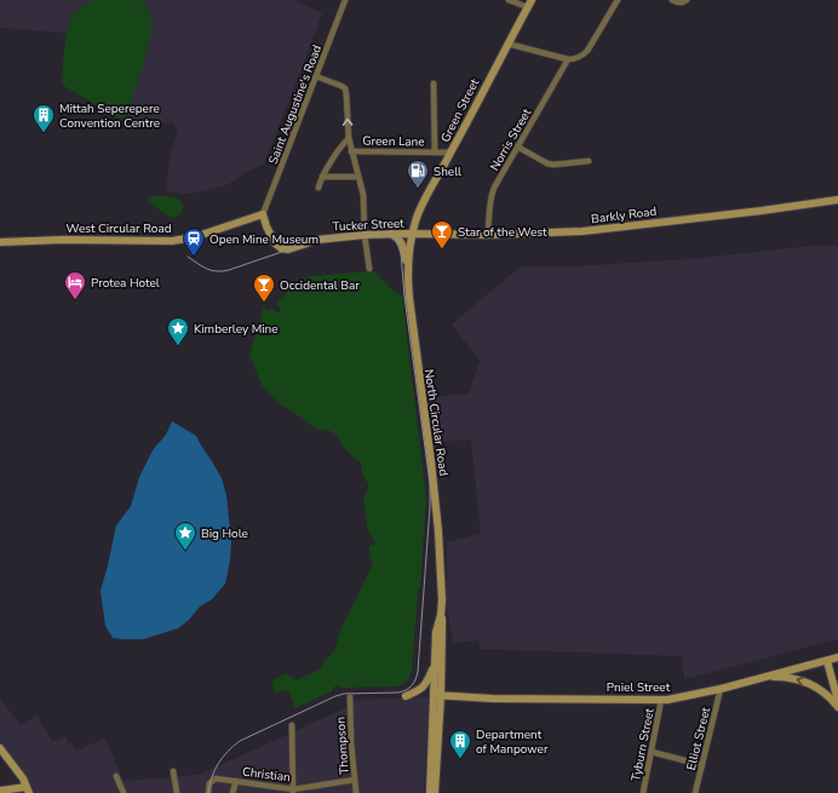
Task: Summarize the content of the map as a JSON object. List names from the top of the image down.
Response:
{
  "streets": {
    "street": [
      "Saint Augustine's Road",
      "Green Street",
      "Norris Street",
      "Green Lane",
      "Barkly Road",
      "Tucker Street",
      "West Circular Road",
      "North Circular Road",
      "Pniel Street",
      "Elliot Street",
      "Tyburn Street",
      "Thompson",
      "Christian"
    ]
  },
  "crossings": [
    ["Saint Augustine's Road", "Tucker Street"],
    ["Saint Augustine's Road", "West Circular Road"],
    ["Green Street", "Green Lane"],
    ["Green Street", "Barkly Road"],
    ["Green Street", "Tucker Street"],
    ["Green Street", "North Circular Road"],
    ["Norris Street", "Barkly Road"],
    ["Barkly Road", "Tucker Street"],
    ["Barkly Road", "North Circular Road"],
    ["Tucker Street", "West Circular Road"],
    ["Tucker Street", "North Circular Road"],
    ["North Circular Road", "Pniel Street"],
    ["Pniel Street", "Elliot Street"],
    ["Pniel Street", "Tyburn Street"],
    ["Thompson", "Christian"]
  ],
  "places": {
    "building": ["Mittah Seperepere Convention Centre", "Department of Manpower"],
    "fuel station": ["Shell"],
    "bar": ["Star of the West", "Occidental Bar"],
    "station": ["Open Mine Museum"],
    "hotel": ["Protea Hotel"],
    "place": ["Kimberley Mine", "Big Hole"]
  }
}
